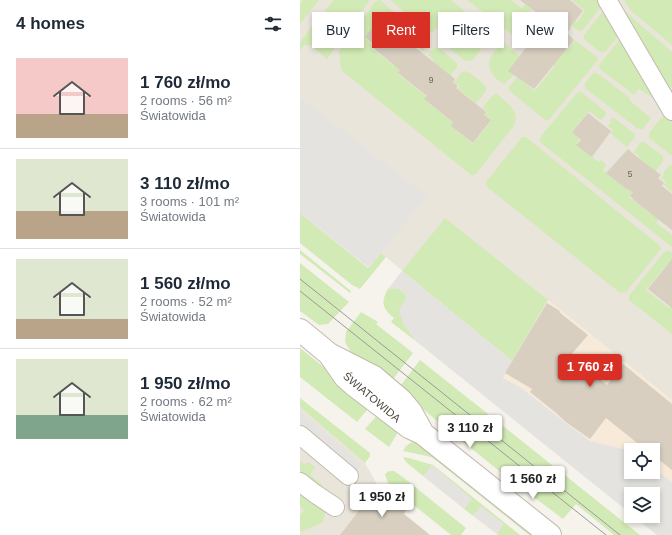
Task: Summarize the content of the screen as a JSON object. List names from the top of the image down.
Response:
{
  "streets": {
    "street": ["ŚWIATOWIDA"]
  },
  "house_numbers": ["9", "5"],
  "page": {
    "heading": "4 homes",
    "chip": [
      "Buy",
      "Rent",
      "Filters",
      "New"
    ],
    "list": [
      {
        "name": "1 760 zł/mo",
        "note": "2 rooms · 56 m² · Światowida"
      },
      {
        "name": "3 110 zł/mo",
        "note": "3 rooms · 101 m² · Światowida"
      },
      {
        "name": "1 560 zł/mo",
        "note": "2 rooms · 52 m² · Światowida"
      },
      {
        "name": "1 950 zł/mo",
        "note": "2 rooms · 62 m² · Światowida"
      }
    ],
    "price": [
      "1 760 zł",
      "3 110 zł",
      "1 560 zł",
      "1 950 zł"
    ]
  }
}
